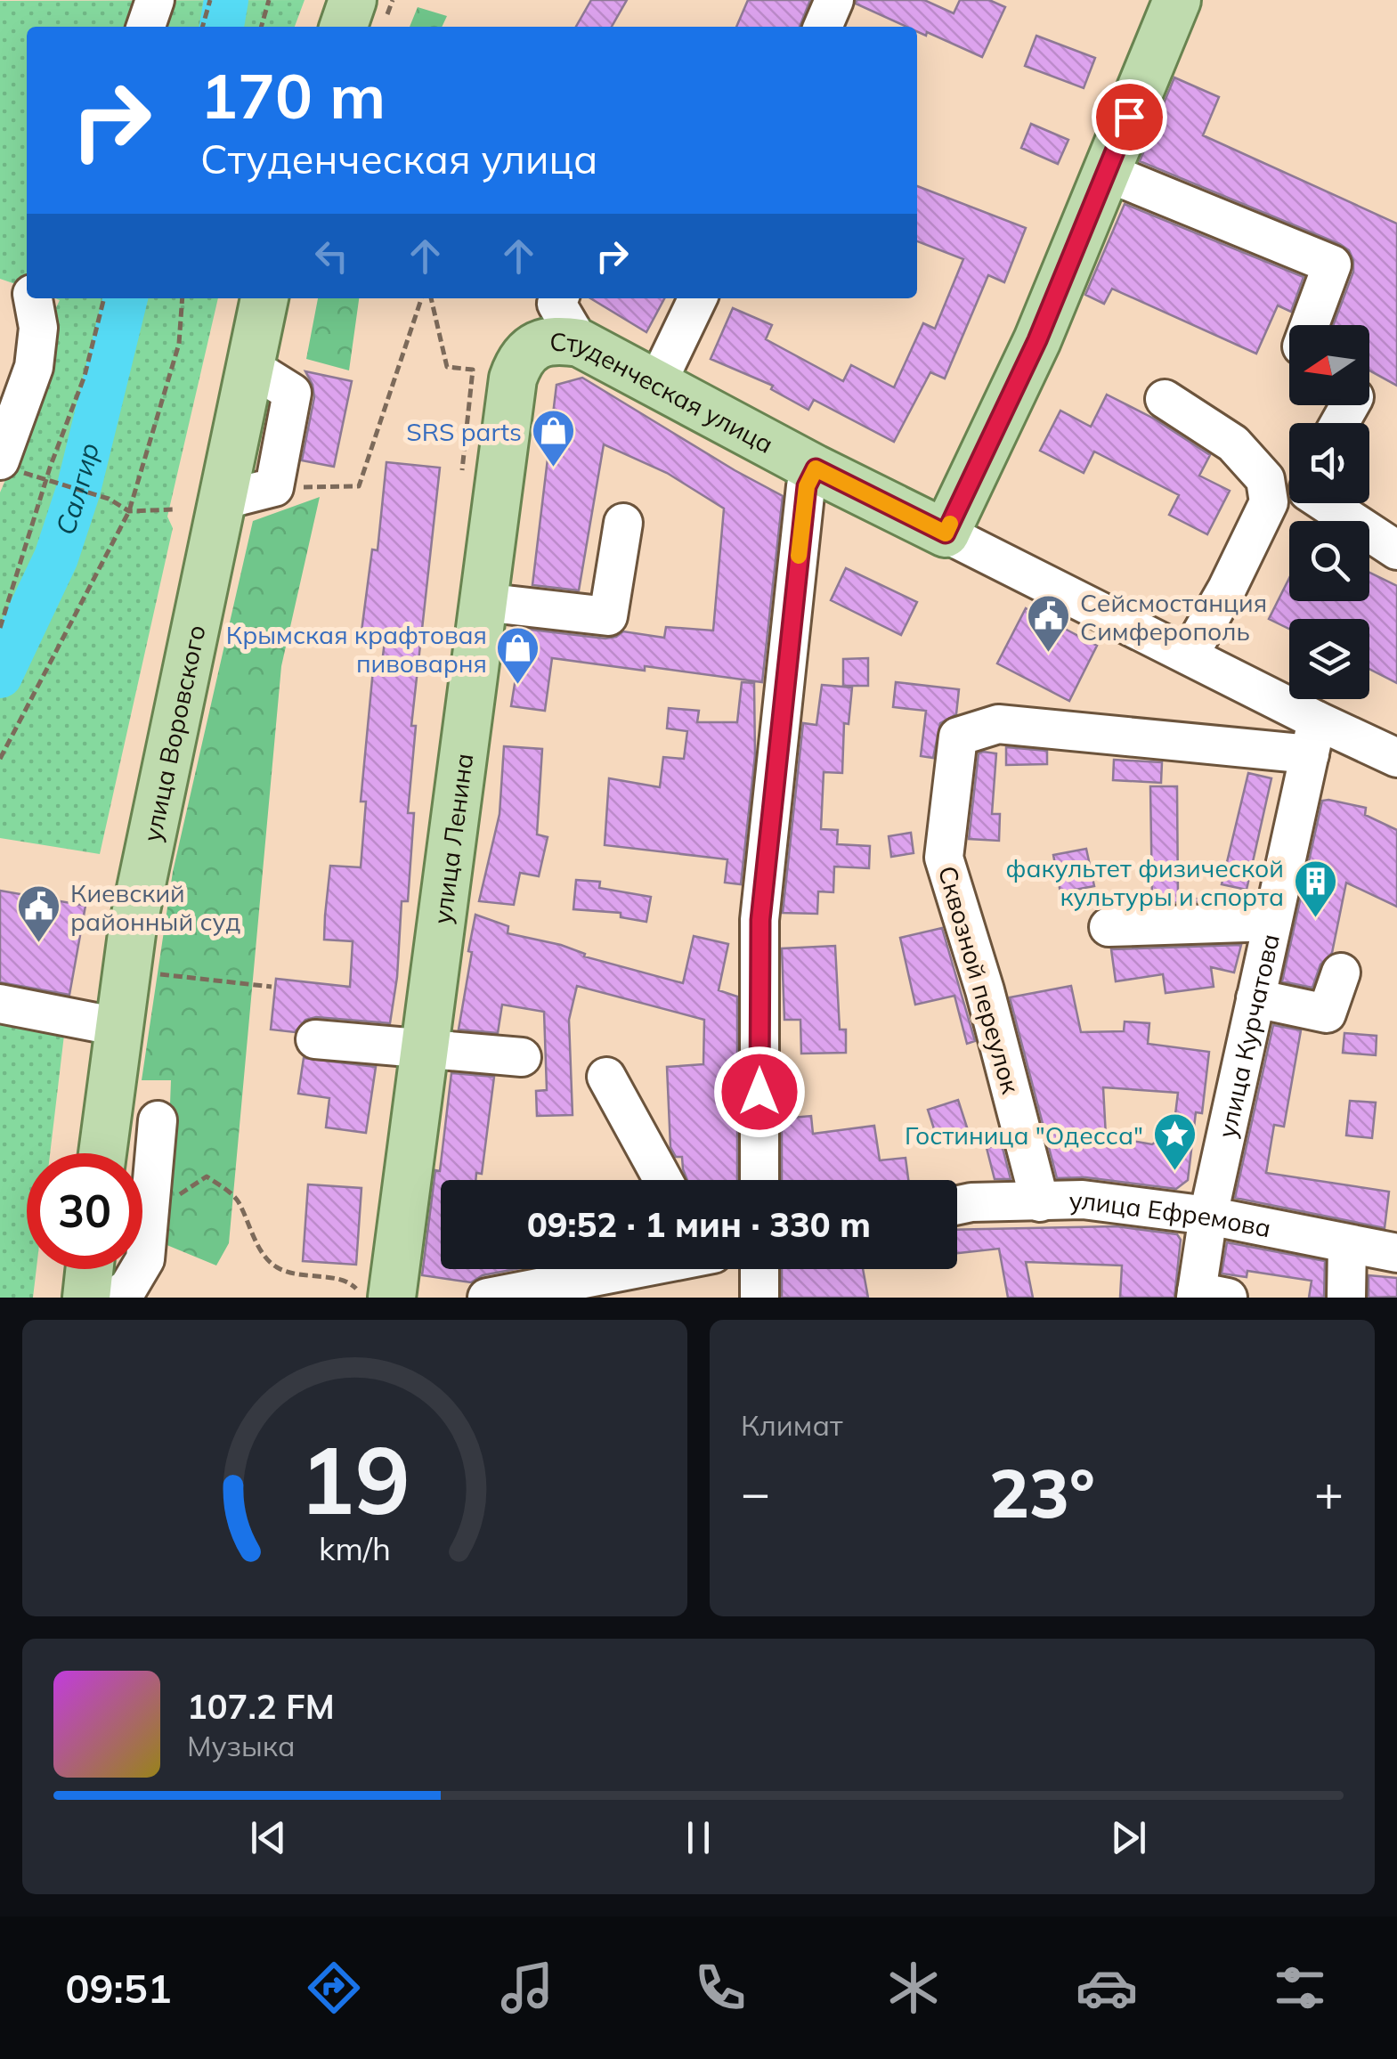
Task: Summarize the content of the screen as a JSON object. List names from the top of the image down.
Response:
{
  "streets": {
    "main road": ["Студенческая улица", "улица Воровского", "улица Ленина"],
    "street": ["Сквозной переулок", "улица Курчатова", "улица Ефремова"]
  },
  "crossings": [
    ["Студенческая улица", "улица Ленина"],
    ["Студенческая улица", "Сквозной переулок"],
    ["Студенческая улица", "улица Курчатова"],
    ["Сквозной переулок", "улица Курчатова"],
    ["Сквозной переулок", "улица Ефремова"],
    ["улица Курчатова", "улица Ефремова"]
  ],
  "water": ["Салгир"],
  "places": {
    "shop": ["SRS parts", "Крымская крафтовая пивоварня"],
    "public building": ["Сейсмостанция Симферополь", "Киевский районный суд"],
    "building": ["факультет физической культуры и спорта"],
    "place": ["Гостиница \"Одесса\""]
  },
  "north": "left",
  "page": {
    "turn": ["170 m", "Студенческая улица"],
    "limit": "30",
    "trip": "09:52 · 1 мин · 330 m",
    "tile": "Климат",
    "heat": ["−", "23°", "+"],
    "song": ["107.2 FM", "Музыка"],
    "tabs": "09:51",
    "gauge": ["19", "km/h"]
  }
}
